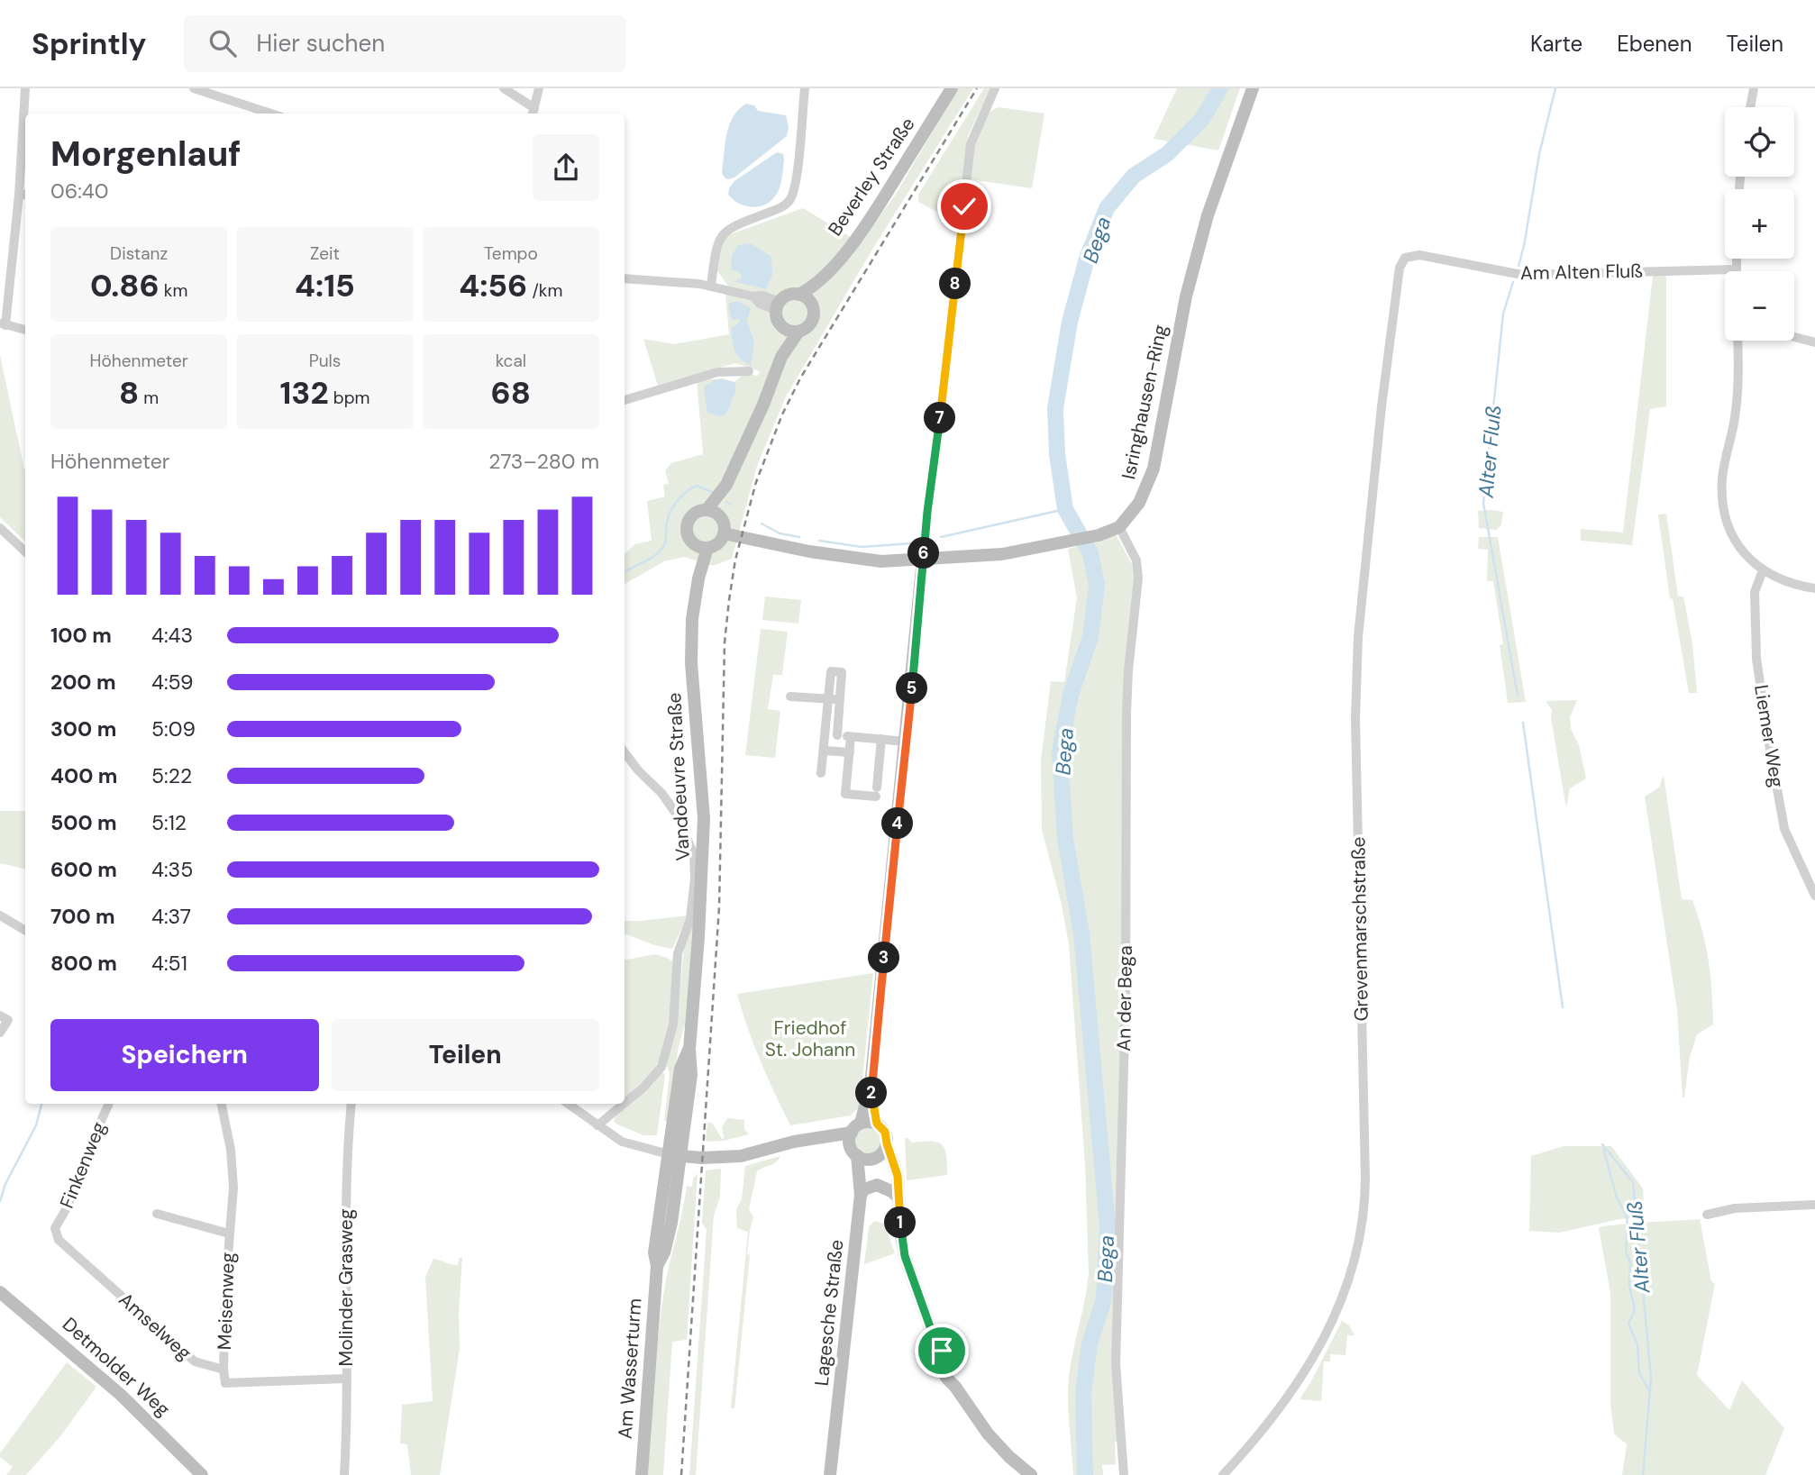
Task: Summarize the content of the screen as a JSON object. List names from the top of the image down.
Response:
{
  "streets": {
    "street": [
      "Beverley Straße",
      "Am Alten Fluß",
      "Isringhausen-Ring",
      "Liemer Weg",
      "Vandoeuvre Straße",
      "Grevenmarschstraße",
      "An der Bega",
      "Finkenweg",
      "Molinder Grasweg",
      "Meisenweg",
      "Lagesche Straße",
      "Amselweg",
      "Detmolder Weg",
      "Am Wasserturm"
    ]
  },
  "crossings": [
    ["Am Alten Fluß", "Grevenmarschstraße"],
    ["Isringhausen-Ring", "An der Bega"],
    ["Vandoeuvre Straße", "Am Wasserturm"],
    ["Finkenweg", "Amselweg"],
    ["Molinder Grasweg", "Amselweg"],
    ["Meisenweg", "Amselweg"]
  ],
  "water": ["Bega", "Alter Fluß"],
  "parks": ["Friedhof St. Johann"],
  "page": {
    "header": "Sprintly",
    "search": "Hier suchen",
    "nav": ["Karte", "Ebenen", "Teilen"],
    "map_buttons": ["+", "−"],
    "heading": ["Morgenlauf", "06:40"],
    "stats": [
      ["Distanz", "0.86 km"],
      ["Zeit", "4:15"],
      ["Tempo", "4:56 /km"],
      ["Höhenmeter", "8 m"],
      ["Puls", "132 bpm"],
      ["kcal", "68"]
    ],
    "pins": [
      "8",
      "7",
      "6",
      "5",
      "4",
      "3",
      "2",
      "1"
    ],
    "chart": ["Höhenmeter", "273–280 m"],
    "list": [
      {
        "name": "100 m",
        "note": "4:43"
      },
      {
        "name": "200 m",
        "note": "4:59"
      },
      {
        "name": "300 m",
        "note": "5:09"
      },
      {
        "name": "400 m",
        "note": "5:22"
      },
      {
        "name": "500 m",
        "note": "5:12"
      },
      {
        "name": "600 m",
        "note": "4:35"
      },
      {
        "name": "700 m",
        "note": "4:37"
      },
      {
        "name": "800 m",
        "note": "4:51"
      }
    ],
    "buttons": ["Speichern", "Teilen"]
  }
}
